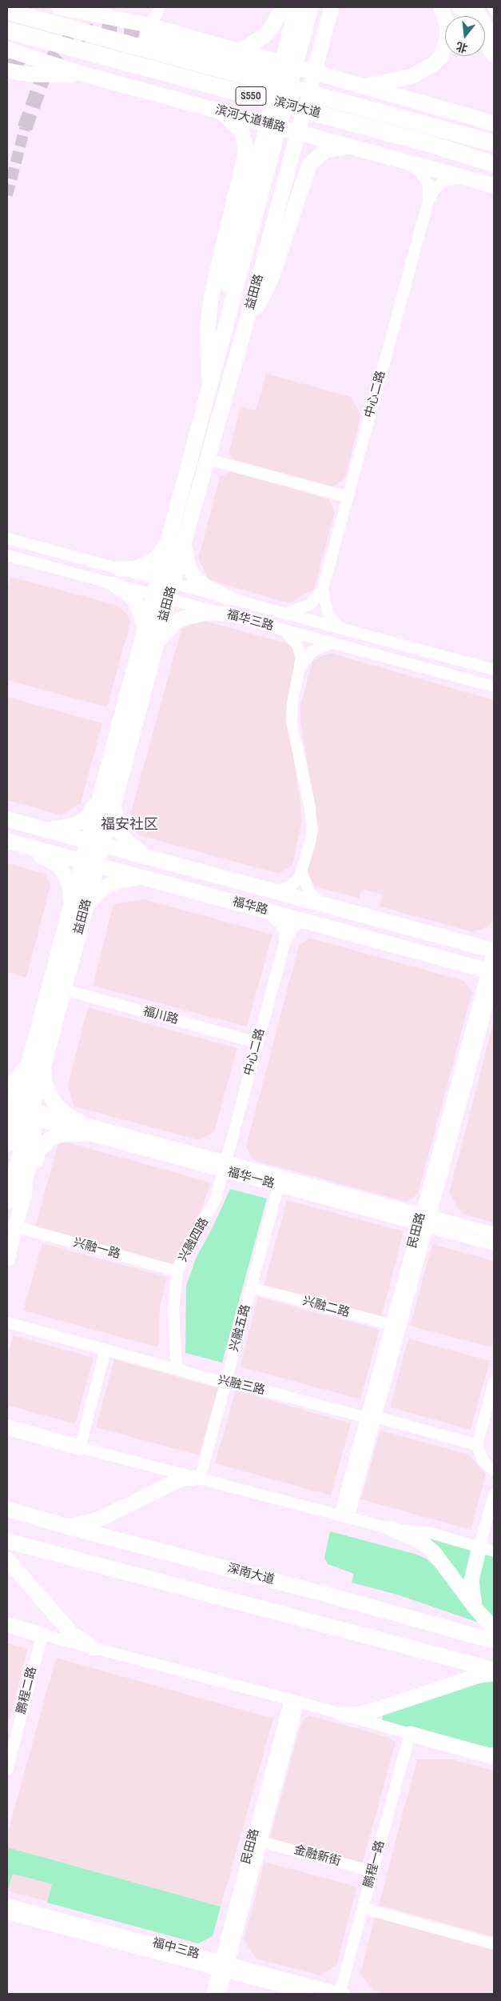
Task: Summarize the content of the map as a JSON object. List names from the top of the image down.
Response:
{
  "streets": {
    "highway": ["S550", "滨河大道"],
    "main road": [
      "滨河大道辅路",
      "益田路",
      "福华路",
      "深南大道"
    ],
    "street": [
      "中心二路",
      "福华三路",
      "福川路",
      "福华一路",
      "民田路",
      "兴融四路",
      "兴融一路",
      "兴融二路",
      "兴融五路",
      "兴融三路",
      "鹏程二路",
      "金融新街",
      "鹏程一路",
      "福中三路"
    ]
  },
  "crossings": [
    ["滨河大道辅路", "中心二路"],
    ["益田路", "福华三路"],
    ["益田路", "福华路"],
    ["益田路", "福川路"],
    ["益田路", "福华一路"],
    ["中心二路", "福华三路"],
    ["中心二路", "福华路"],
    ["中心二路", "福川路"],
    ["中心二路", "福华一路"],
    ["中心二路", "兴融四路"],
    ["福华路", "民田路"],
    ["福华一路", "民田路"],
    ["福华一路", "兴融四路"],
    ["福华一路", "兴融五路"],
    ["民田路", "兴融二路"],
    ["民田路", "兴融三路"],
    ["民田路", "金融新街"],
    ["民田路", "福中三路"],
    ["兴融四路", "兴融一路"],
    ["兴融四路", "兴融三路"],
    ["兴融二路", "兴融五路"],
    ["兴融五路", "兴融三路"],
    ["金融新街", "鹏程一路"],
    ["鹏程一路", "福中三路"]
  ],
  "districts": ["福安社区"],
  "north": "bottom"
}
